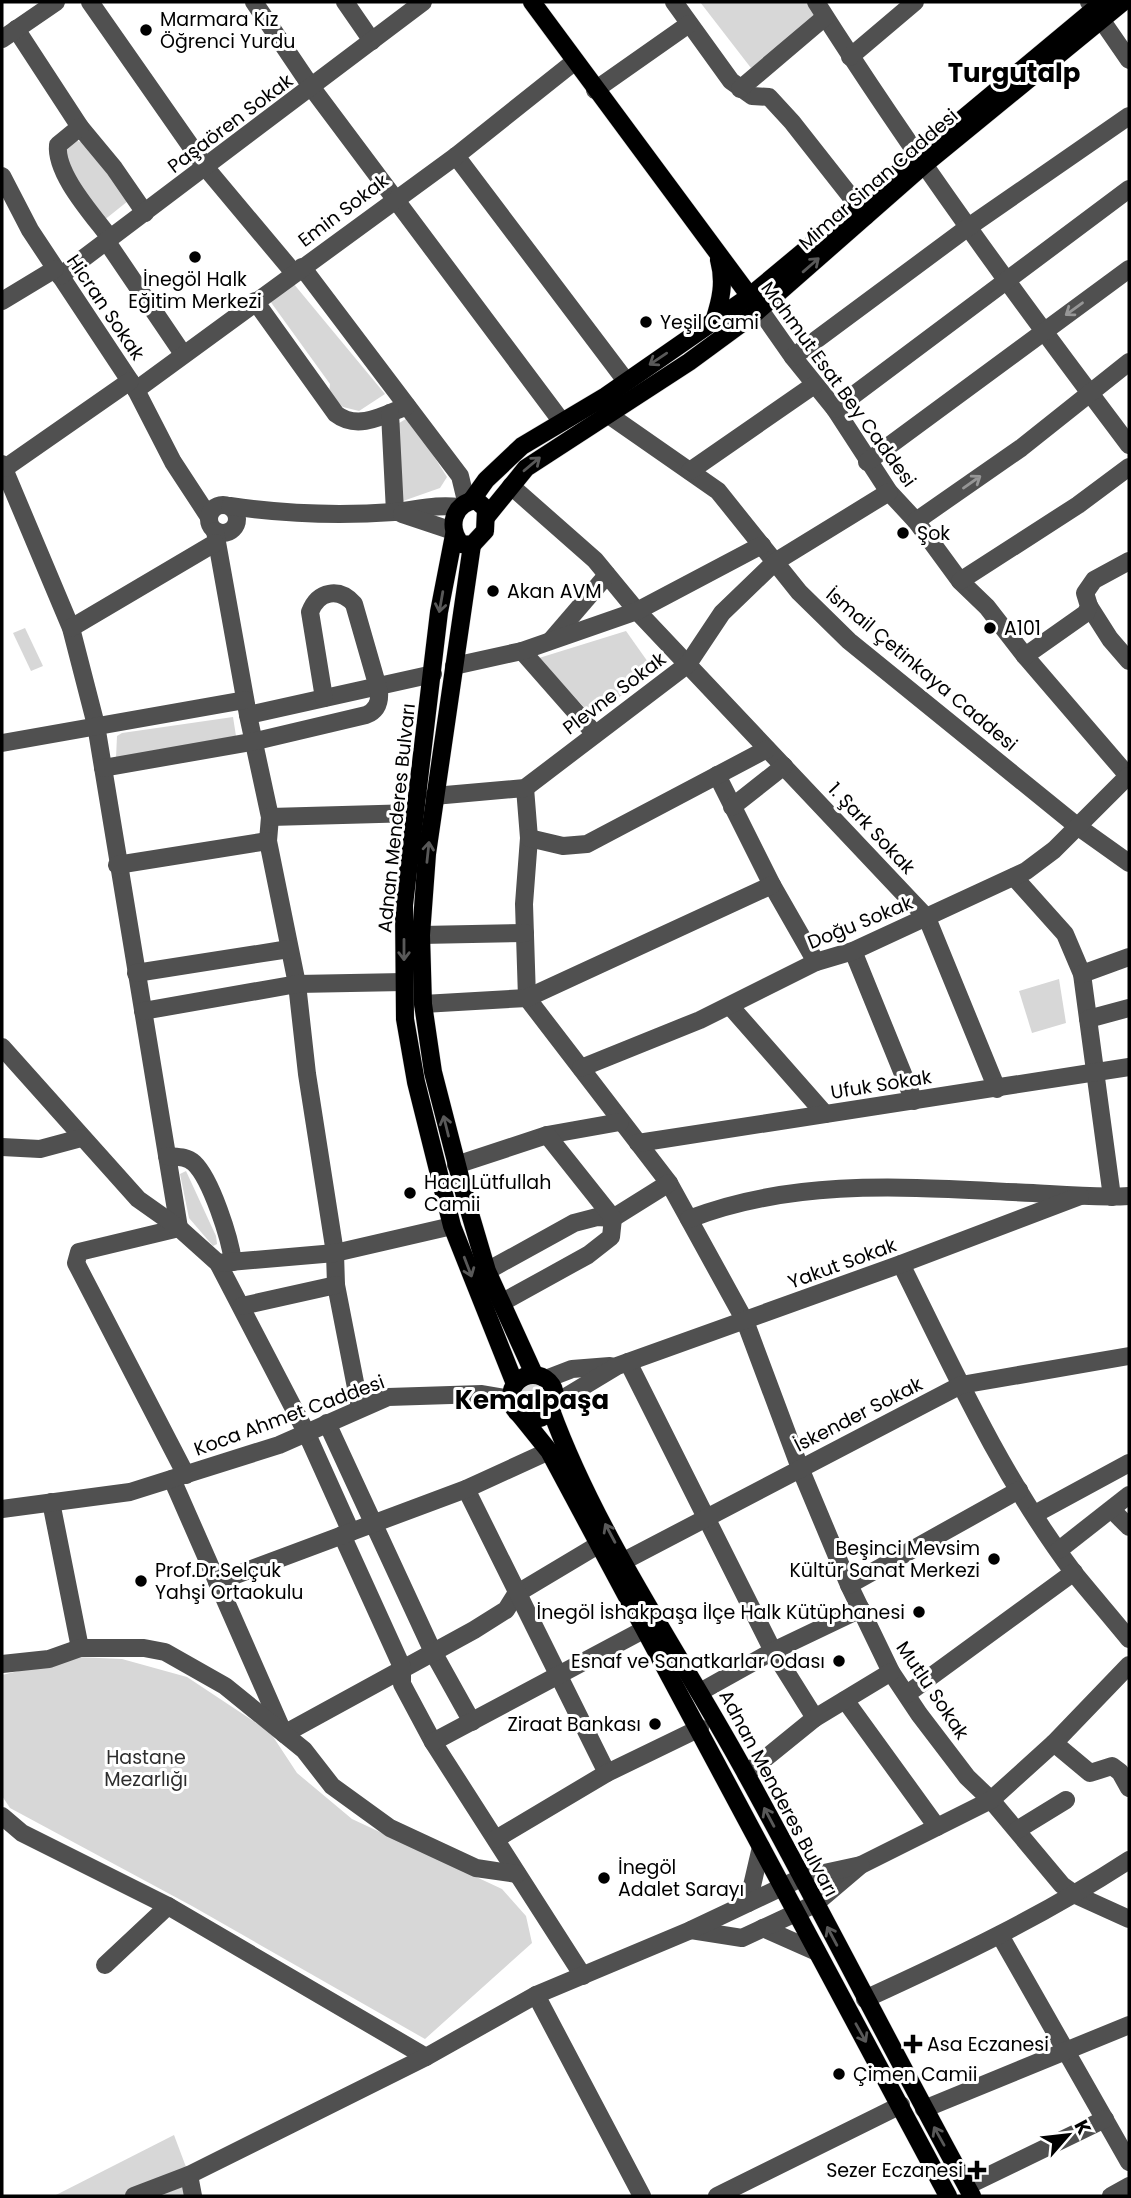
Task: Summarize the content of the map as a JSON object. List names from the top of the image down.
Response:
{
  "streets": {
    "main road": ["Mimar Sinan Caddesi", "Mahmut Esat Bey Caddesi", "Adnan Menderes Bulvarı"],
    "street": [
      "Paşaören Sokak",
      "Emin Sokak",
      "Hicran Sokak",
      "İsmail Çetinkaya Caddesi",
      "Plevne Sokak",
      "1. Şark Sokak",
      "Doğu Sokak",
      "Ufuk Sokak",
      "Yakut Sokak",
      "İskender Sokak",
      "Koca Ahmet Caddesi",
      "Mutlu Sokak"
    ]
  },
  "crossings": [
    ["Paşaören Sokak", "Hicran Sokak"],
    ["Mimar Sinan Caddesi", "Mahmut Esat Bey Caddesi"],
    ["Emin Sokak", "Hicran Sokak"],
    ["Emin Sokak", "Mahmut Esat Bey Caddesi"],
    ["Mahmut Esat Bey Caddesi", "Plevne Sokak"],
    ["Mahmut Esat Bey Caddesi", "Doğu Sokak"],
    ["İsmail Çetinkaya Caddesi", "Plevne Sokak"],
    ["İsmail Çetinkaya Caddesi", "Doğu Sokak"],
    ["Plevne Sokak", "1. Şark Sokak"],
    ["Adnan Menderes Bulvarı", "İskender Sokak"],
    ["Adnan Menderes Bulvarı", "Koca Ahmet Caddesi"],
    ["1. Şark Sokak", "Doğu Sokak"],
    ["1. Şark Sokak", "Ufuk Sokak"],
    ["Doğu Sokak", "Mutlu Sokak"],
    ["Ufuk Sokak", "Mutlu Sokak"],
    ["Yakut Sokak", "Mutlu Sokak"],
    ["İskender Sokak", "Mutlu Sokak"]
  ],
  "districts": ["Turgutalp", "Kemalpaşa"],
  "parks": ["Hastane Mezarlığı"],
  "places": {
    "other": [
      "Marmara Kız Öğrenci Yurdu",
      "İnegöl Halk Eğitim Merkezi",
      "Yeşil Cami",
      "Şok",
      "Akan AVM",
      "A101",
      "Hacı Lütfullah Camii",
      "Beşinci Mevsim Kültür Sanat Merkezi",
      "Prof.Dr.Selçuk Yahşi Ortaokulu",
      "İnegöl İshakpaşa İlçe Halk Kütüphanesi",
      "Esnaf ve Sanatkarlar Odası",
      "Ziraat Bankası",
      "İnegöl Adalet Sarayı",
      "Çimen Camii"
    ],
    "health": ["Asa Eczanesi", "Sezer Eczanesi"]
  },
  "north": "top right"
}
